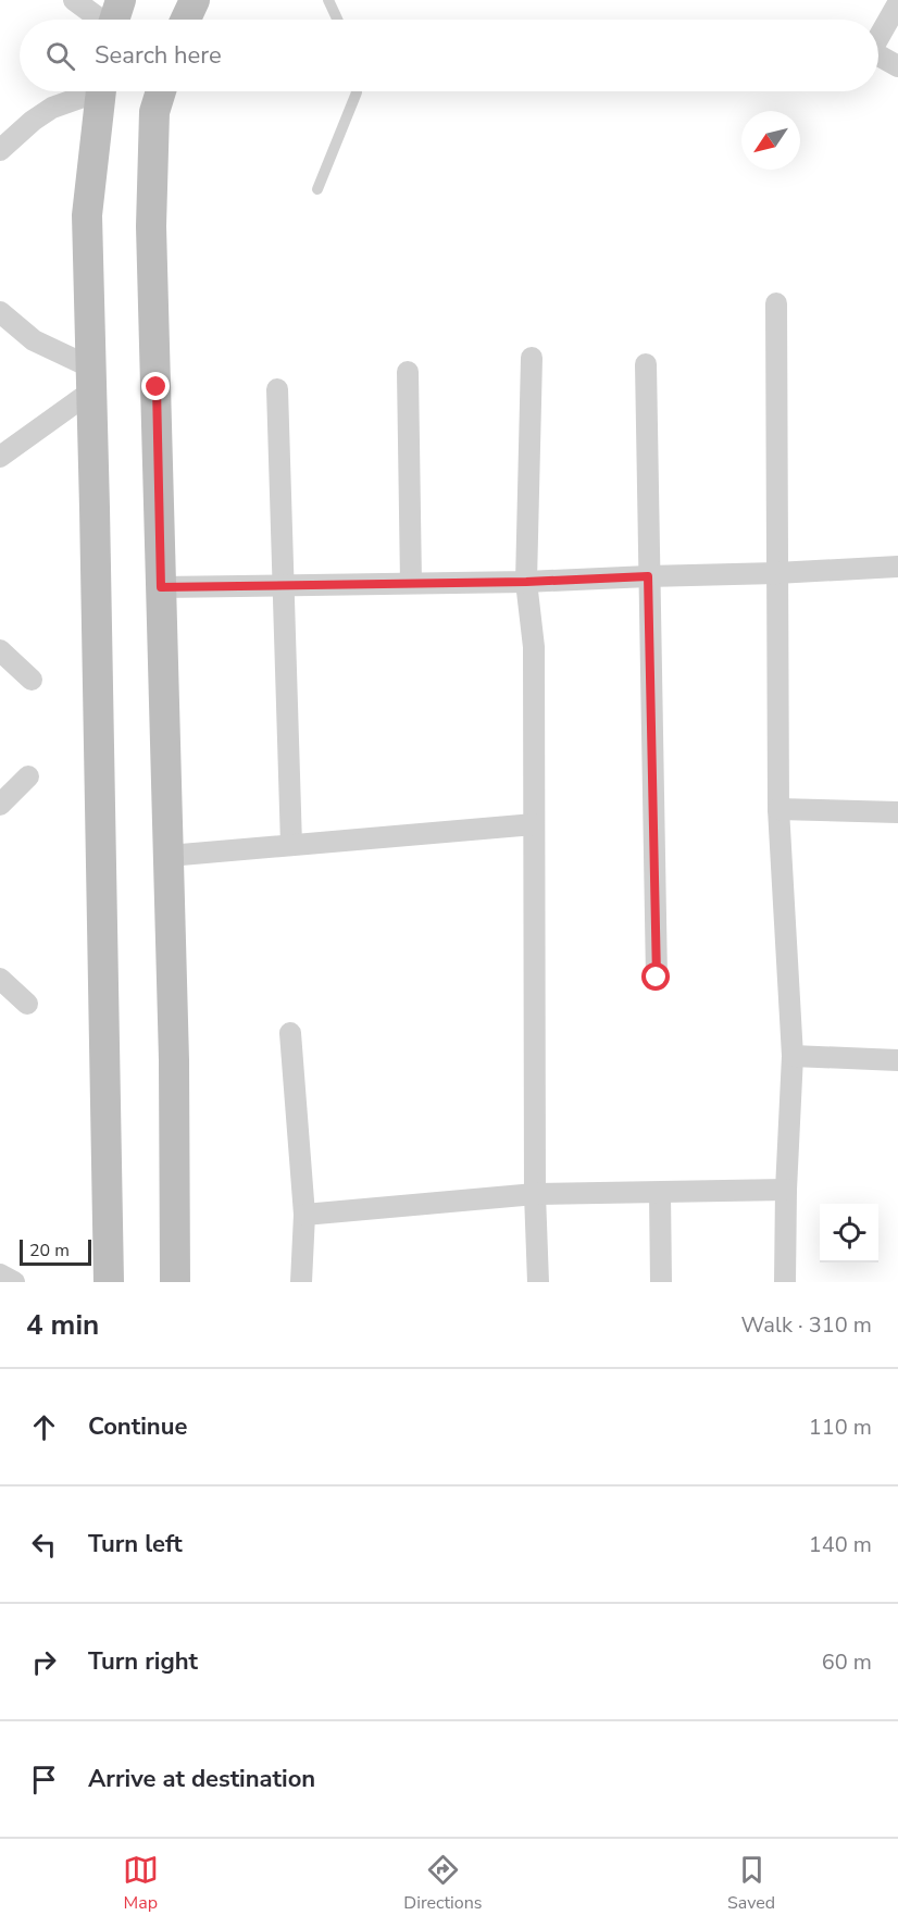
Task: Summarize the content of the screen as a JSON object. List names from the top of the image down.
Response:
{
  "scale_bar": "20 m",
  "north": "bottom left",
  "page": {
    "search": "Search here",
    "scale": "20 m",
    "heading": ["4 min", "Walk · 310 m"],
    "list": [
      ["Continue", "110 m"],
      ["Turn left", "140 m"],
      ["Turn right", "60 m"],
      "Arrive at destination"
    ],
    "nav": ["Map", "Directions", "Saved"]
  }
}
